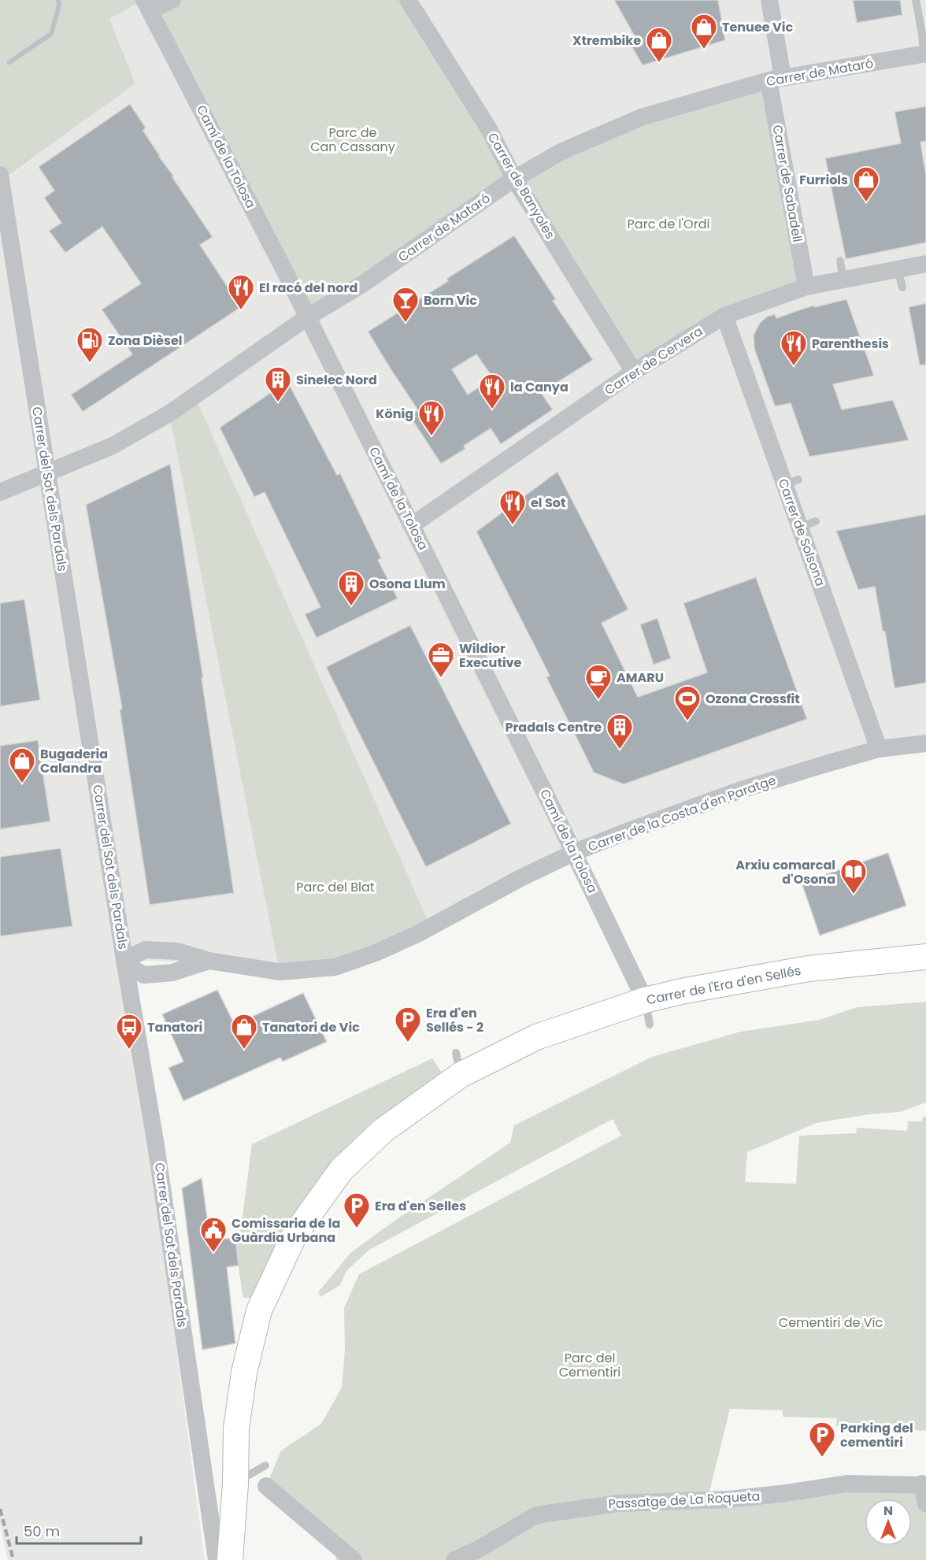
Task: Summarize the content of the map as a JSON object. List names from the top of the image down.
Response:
{
  "streets": {
    "street": [
      "Carrer de Mataró",
      "Camí de la Tolosa",
      "Carrer de Sabadell",
      "Carrer de Banyoles",
      "Carrer de Cervera",
      "Carrer del Sot dels Pardals",
      "Carrer de Solsona",
      "Carrer de la Costa d'en Paratge",
      "Carrer de l'Era d'en Sellés",
      "Passatge de La Roqueta"
    ]
  },
  "crossings": [
    ["Carrer de Mataró", "Camí de la Tolosa"],
    ["Carrer de Mataró", "Carrer de Sabadell"],
    ["Carrer de Mataró", "Carrer de Banyoles"],
    ["Carrer de Mataró", "Carrer del Sot dels Pardals"],
    ["Camí de la Tolosa", "Carrer de Cervera"],
    ["Camí de la Tolosa", "Carrer de la Costa d'en Paratge"],
    ["Camí de la Tolosa", "Carrer de l'Era d'en Sellés"],
    ["Carrer de Sabadell", "Carrer de Cervera"],
    ["Carrer de Banyoles", "Carrer de Cervera"],
    ["Carrer de Cervera", "Carrer de Solsona"],
    ["Carrer del Sot dels Pardals", "Carrer de la Costa d'en Paratge"],
    ["Carrer de Solsona", "Carrer de la Costa d'en Paratge"]
  ],
  "parks": [
    "Parc de Can Cassany",
    "Parc de l'Ordi",
    "Parc del Blat",
    "Cementiri de Vic",
    "Parc del Cementiri"
  ],
  "places": {
    "shop": [
      "Tenuee Vic",
      "Xtrembike",
      "Furriols",
      "Bugaderia Calandra",
      "Tanatori de Vic"
    ],
    "restaurant": [
      "El racó del nord",
      "Parenthesis",
      "la Canya",
      "König",
      "el Sot"
    ],
    "bar": ["Born Vic"],
    "fuel station": ["Zona Dièsel"],
    "building": ["Sinelec Nord", "Osona Llum", "Pradals Centre"],
    "office": ["Wildior Executive"],
    "cafe": ["AMARU"],
    "sports": ["Ozona Crossfit"],
    "library": ["Arxiu comarcal d'Osona"],
    "parking": ["Era d'en Sellés - 2", "Era d'en Selles", "Parking del cementiri"],
    "bus stop": ["Tanatori"],
    "public building": ["Comissaria de la Guàrdia Urbana"]
  },
  "scale_bar": "50 m",
  "north": "top"
}
